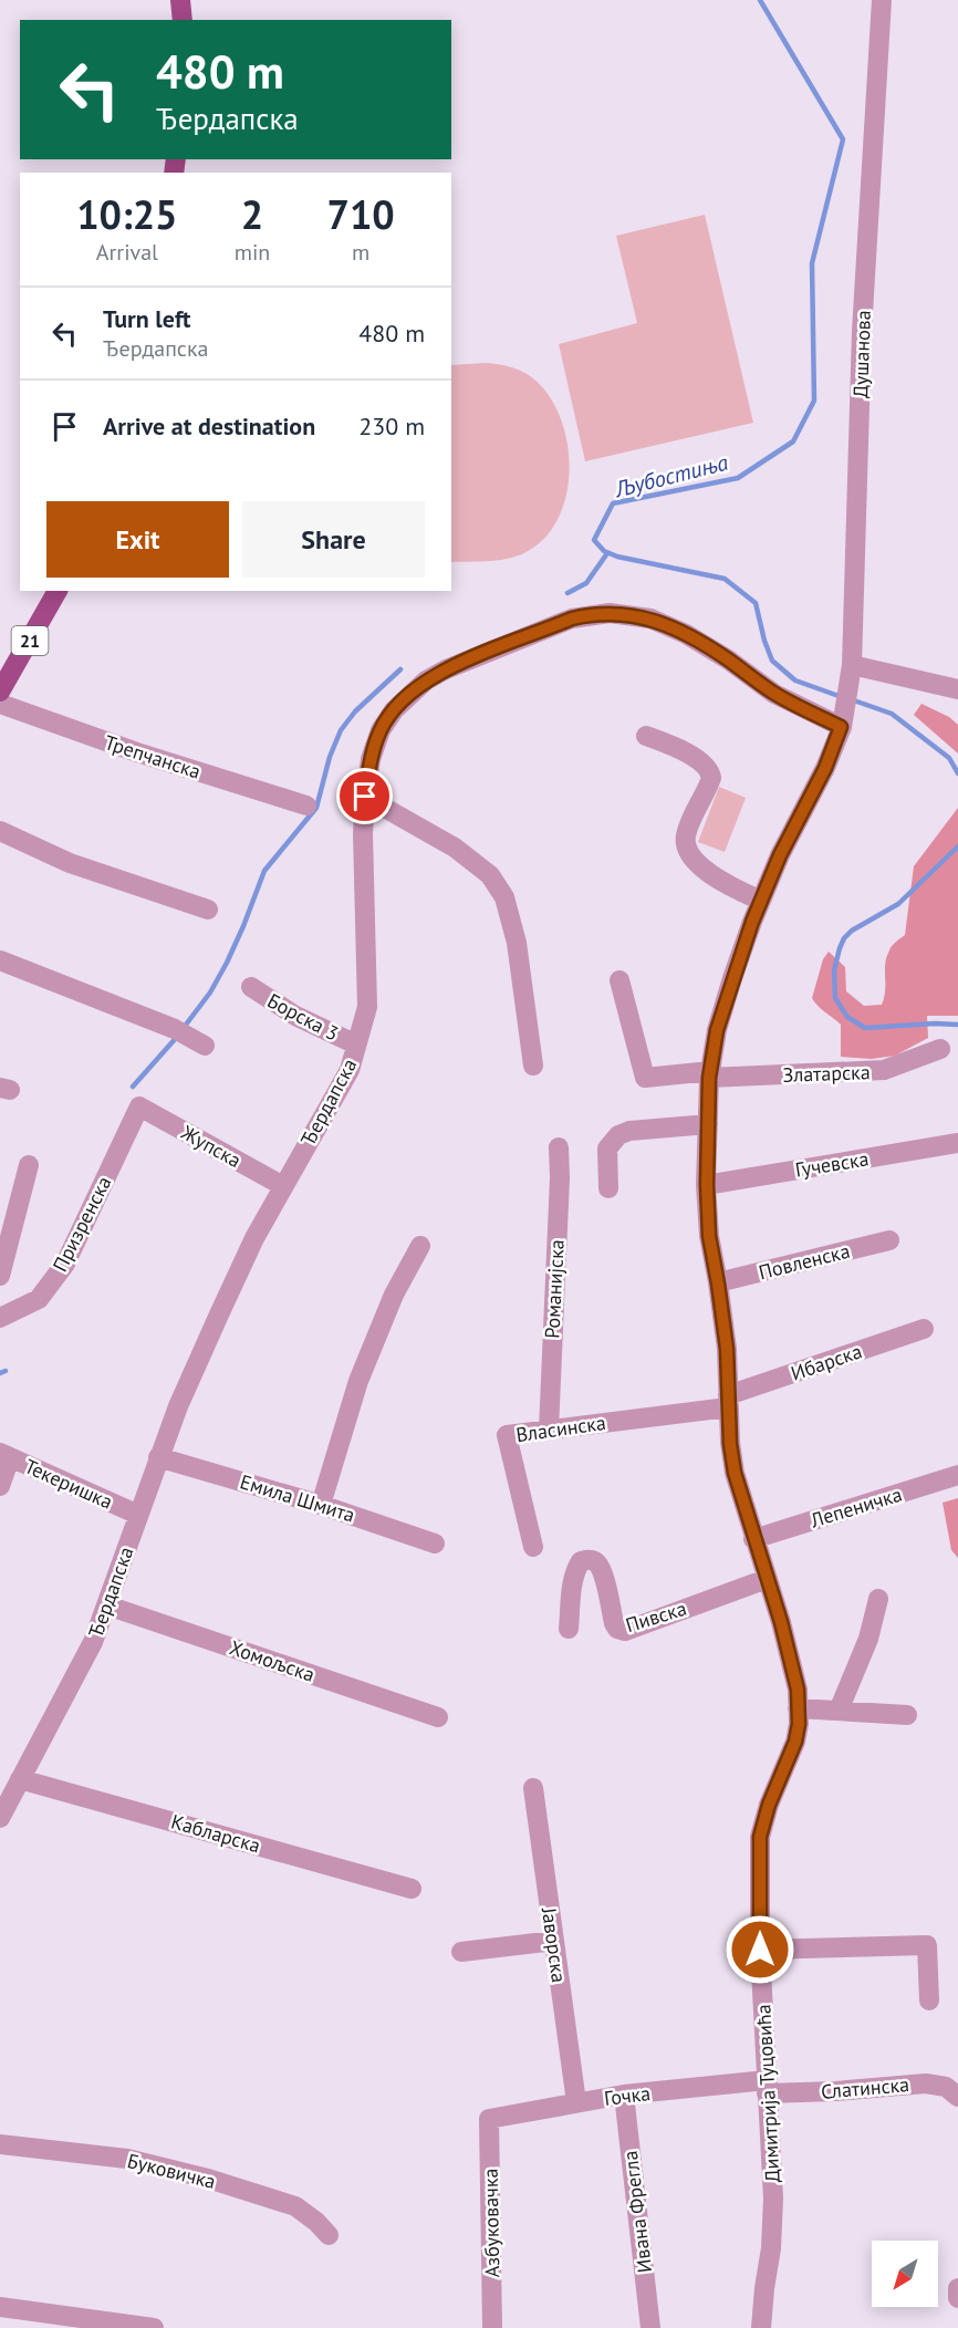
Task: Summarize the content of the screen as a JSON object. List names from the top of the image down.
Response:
{
  "streets": {
    "main road": ["21"],
    "street": [
      "Душанова",
      "Трепчанска",
      "Борска 3",
      "Златарска",
      "Ђердапска",
      "Жупска",
      "Гучевска",
      "Призренска",
      "Повленска",
      "Романијска",
      "Ибарска",
      "Власинска",
      "Текеришка",
      "Емила Шмита",
      "Лепеничка",
      "Пивска",
      "Хомољска",
      "Кабларска",
      "Јаворска",
      "Слатинска",
      "Димитрија Туцовића",
      "Гочка",
      "Буковичка",
      "Ивана Фрегла",
      "Азбуковачка"
    ]
  },
  "crossings": [
    ["Душанова", "Ђердапска"],
    ["Душанова", "Димитрија Туцовића"],
    ["Борска 3", "Ђердапска"],
    ["Златарска", "Димитрија Туцовића"],
    ["Ђердапска", "Жупска"],
    ["Ђердапска", "Текеришка"],
    ["Ђердапска", "Емила Шмита"],
    ["Ђердапска", "Хомољска"],
    ["Ђердапска", "Кабларска"],
    ["Ђердапска", "Димитрија Туцовића"],
    ["Жупска", "Призренска"],
    ["Гучевска", "Димитрија Туцовића"],
    ["Повленска", "Димитрија Туцовића"],
    ["Романијска", "Власинска"],
    ["Ибарска", "Власинска"],
    ["Ибарска", "Димитрија Туцовића"],
    ["Власинска", "Димитрија Туцовића"],
    ["Лепеничка", "Димитрија Туцовића"],
    ["Пивска", "Димитрија Туцовића"],
    ["Јаворска", "Гочка"],
    ["Слатинска", "Димитрија Туцовића"],
    ["Слатинска", "Гочка"],
    ["Димитрија Туцовића", "Гочка"],
    ["Гочка", "Ивана Фрегла"],
    ["Гочка", "Азбуковачка"]
  ],
  "water": ["Љубостиња"],
  "north": "bottom left",
  "page": {
    "turn": ["480 m", "Ђердапска"],
    "eta": [
      "10:25",
      "Arrival",
      "2",
      "min",
      "710",
      "m"
    ],
    "list": [
      {
        "name": "Turn left",
        "note": "Ђердапска",
        "value": "480 m"
      },
      {
        "name": "Arrive at destination",
        "value": "230 m"
      }
    ],
    "buttons": ["Exit", "Share"]
  }
}
